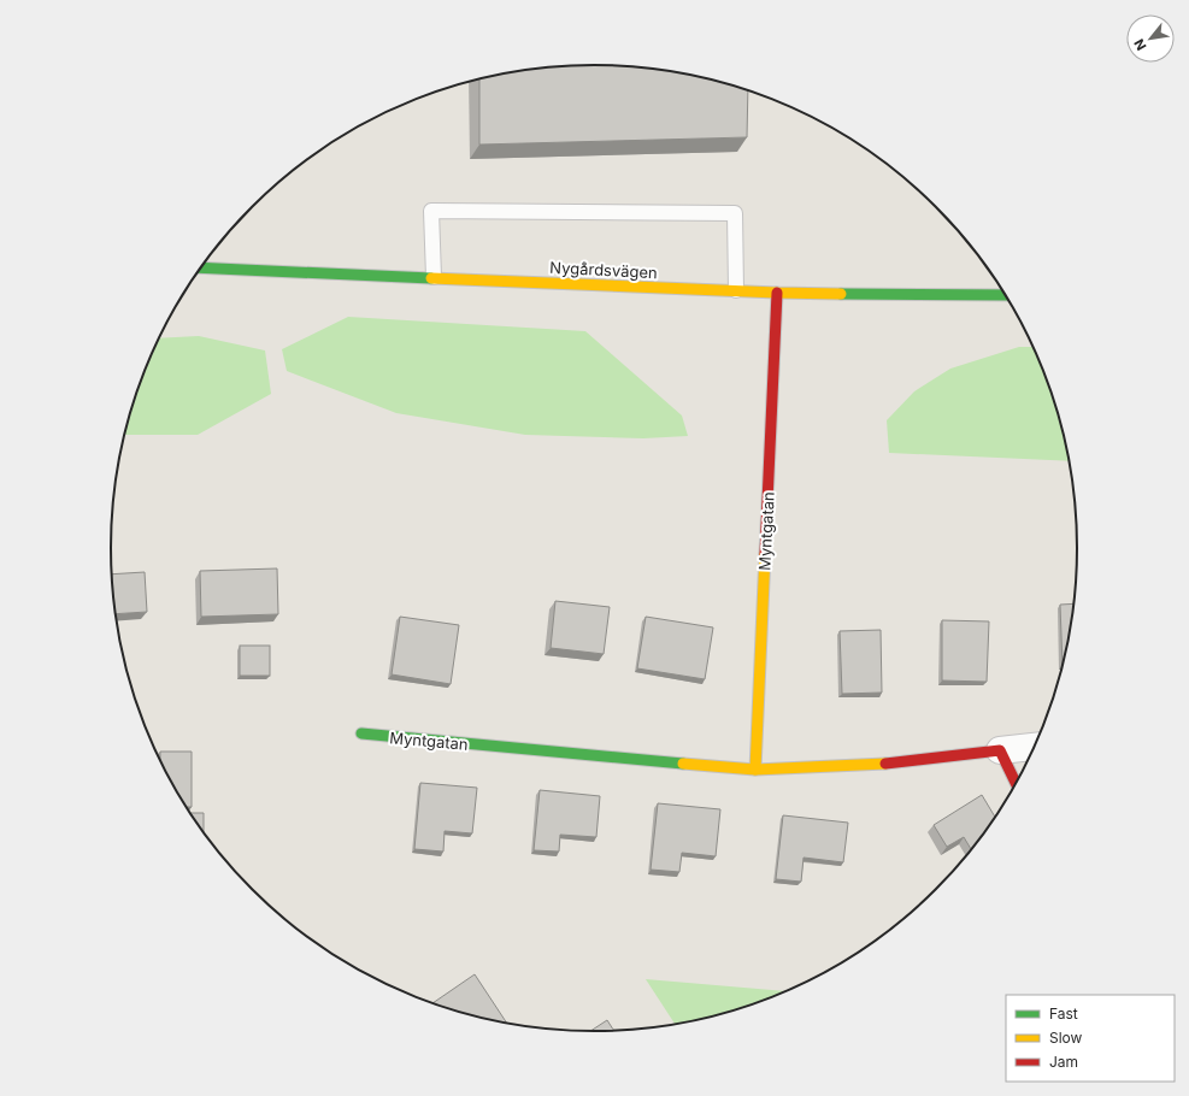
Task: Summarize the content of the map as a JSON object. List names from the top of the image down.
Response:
{
  "streets": {
    "street": ["Nygårdsvägen", "Myntgatan"]
  },
  "crossings": [
    ["Nygårdsvägen", "Myntgatan"]
  ],
  "legend": ["Fast", "Slow", "Jam"],
  "north": "bottom left"
}
